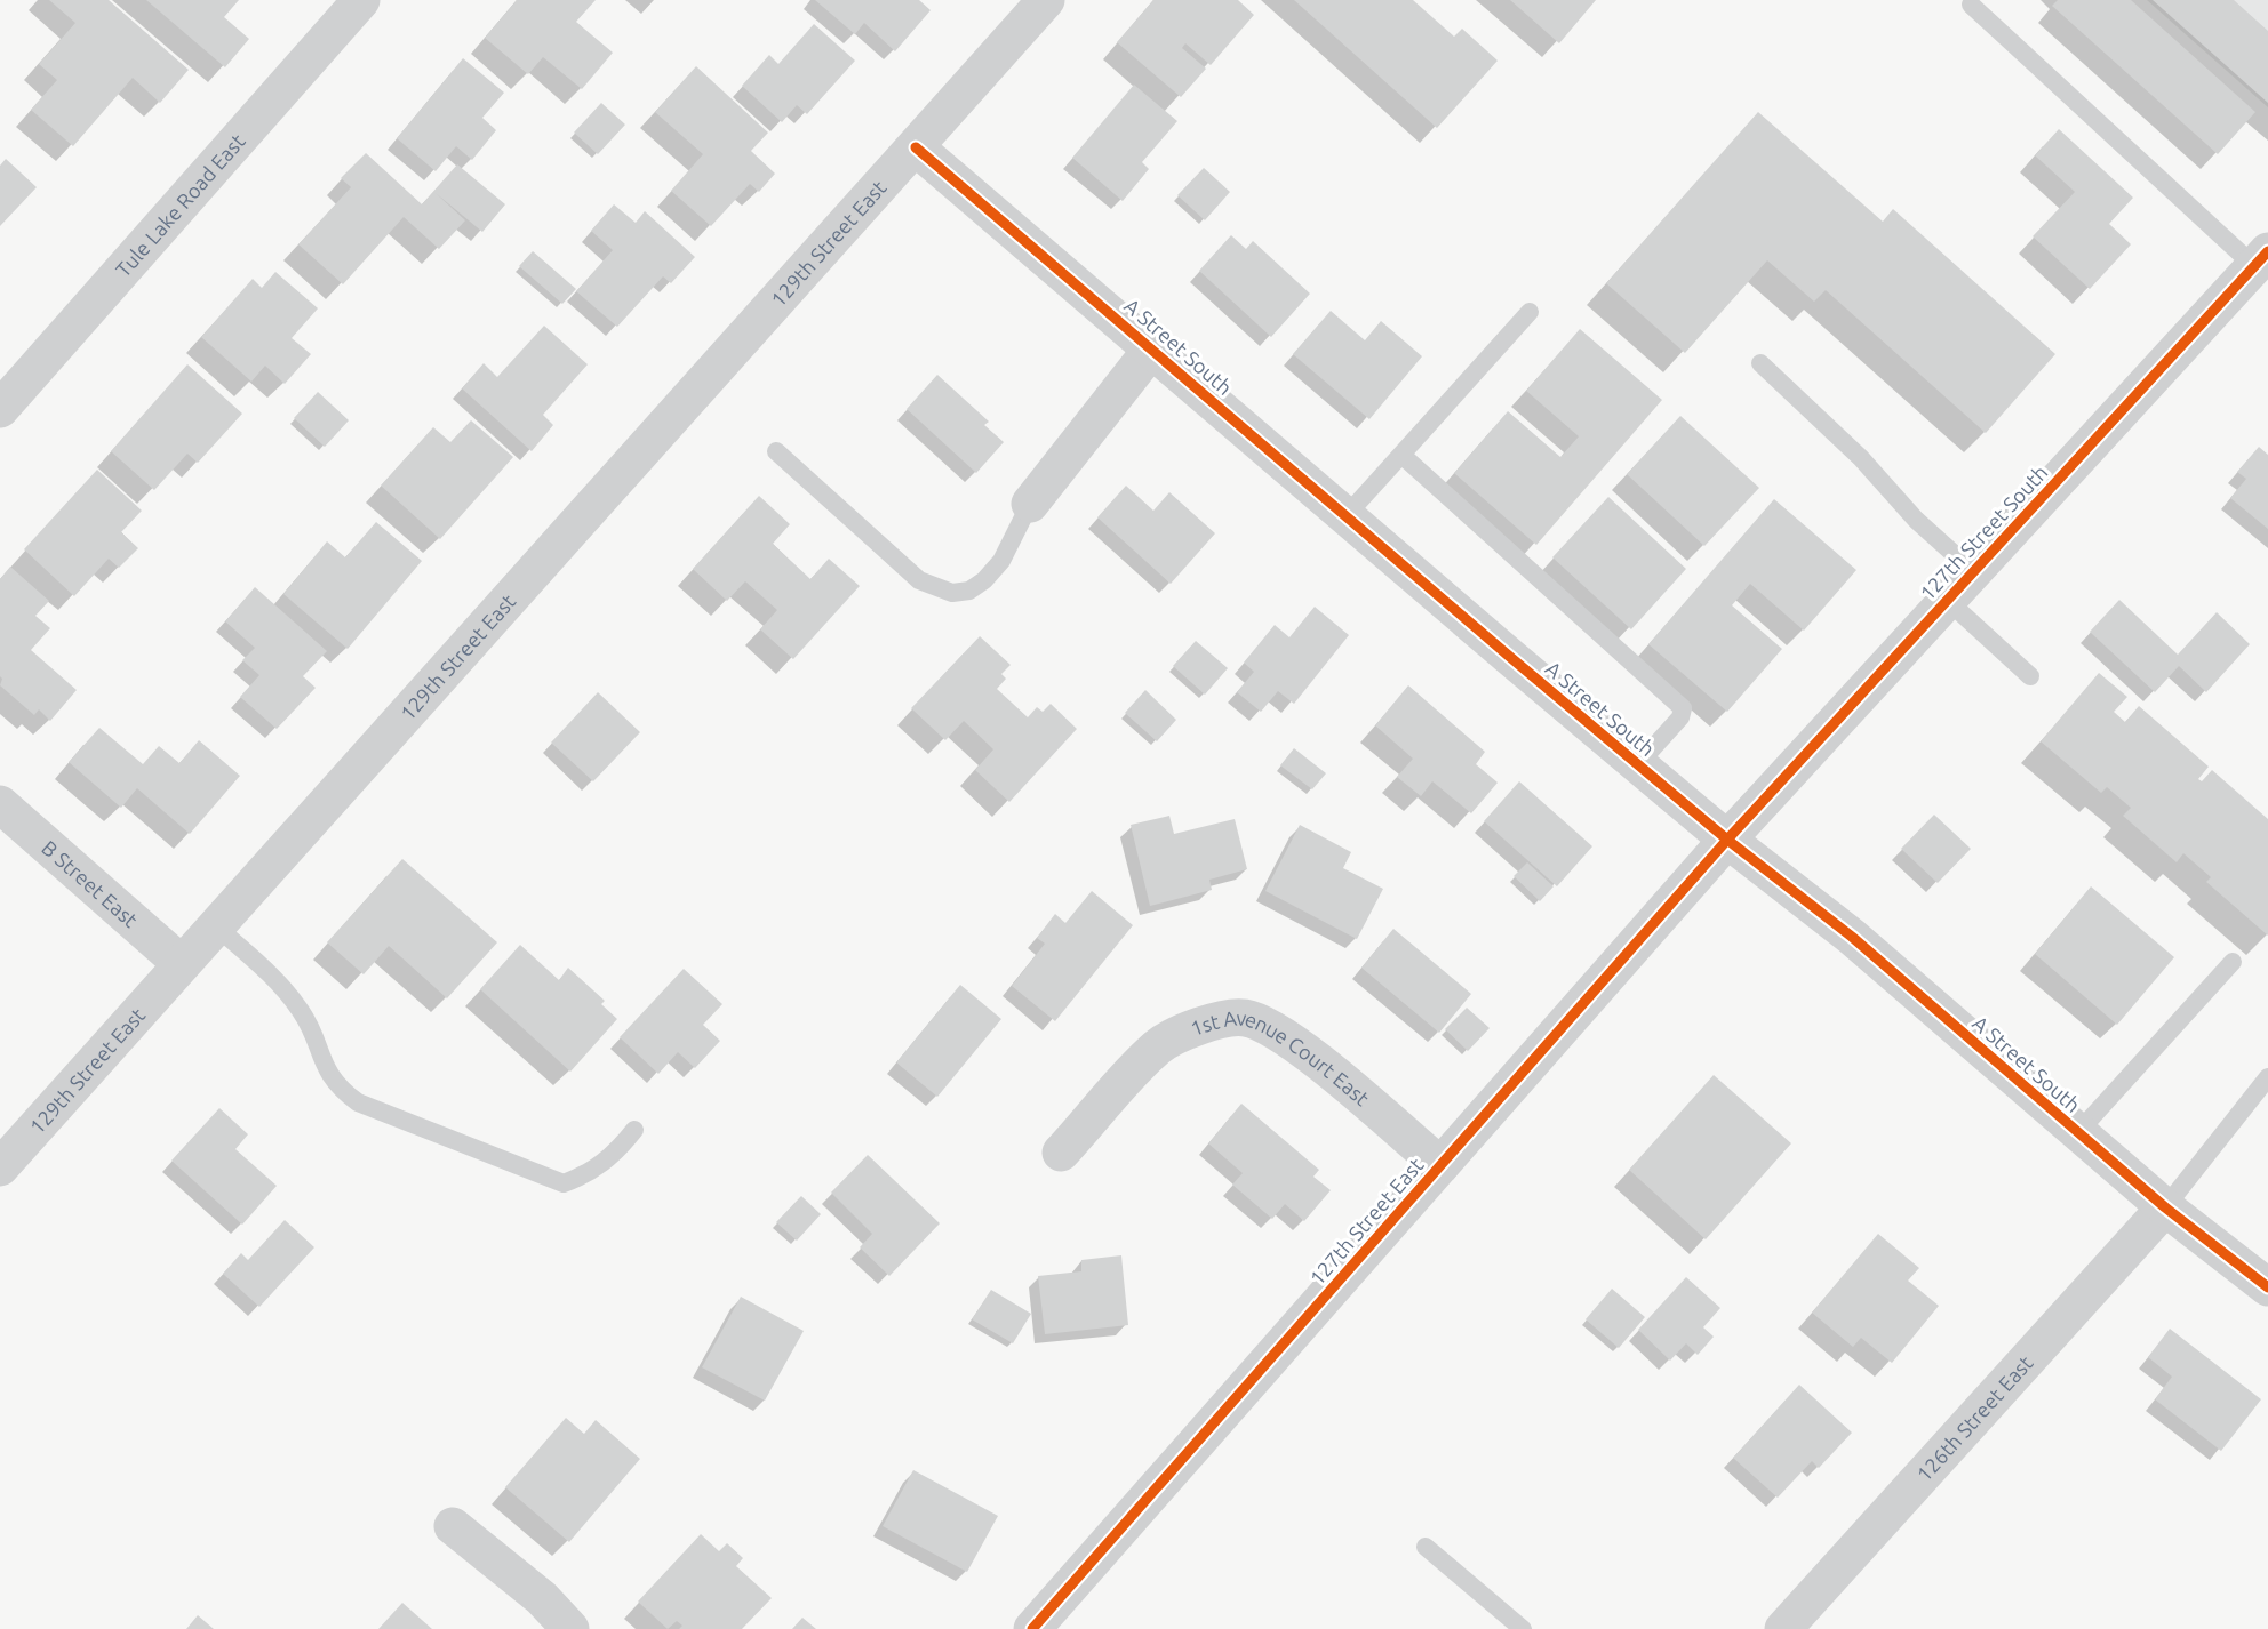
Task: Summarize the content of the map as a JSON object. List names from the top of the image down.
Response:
{
  "streets": {
    "street": [
      "Tule Lake Road East",
      "129th Street East",
      "A Street South",
      "127th Street South",
      "B Street East",
      "1st Avenue Court East",
      "127th Street East",
      "126th Street East"
    ]
  },
  "crossings": [
    ["129th Street East", "A Street South"],
    ["129th Street East", "B Street East"],
    ["A Street South", "127th Street South"],
    ["A Street South", "127th Street East"],
    ["A Street South", "126th Street East"],
    ["127th Street South", "127th Street East"],
    ["1st Avenue Court East", "127th Street East"]
  ]
}
